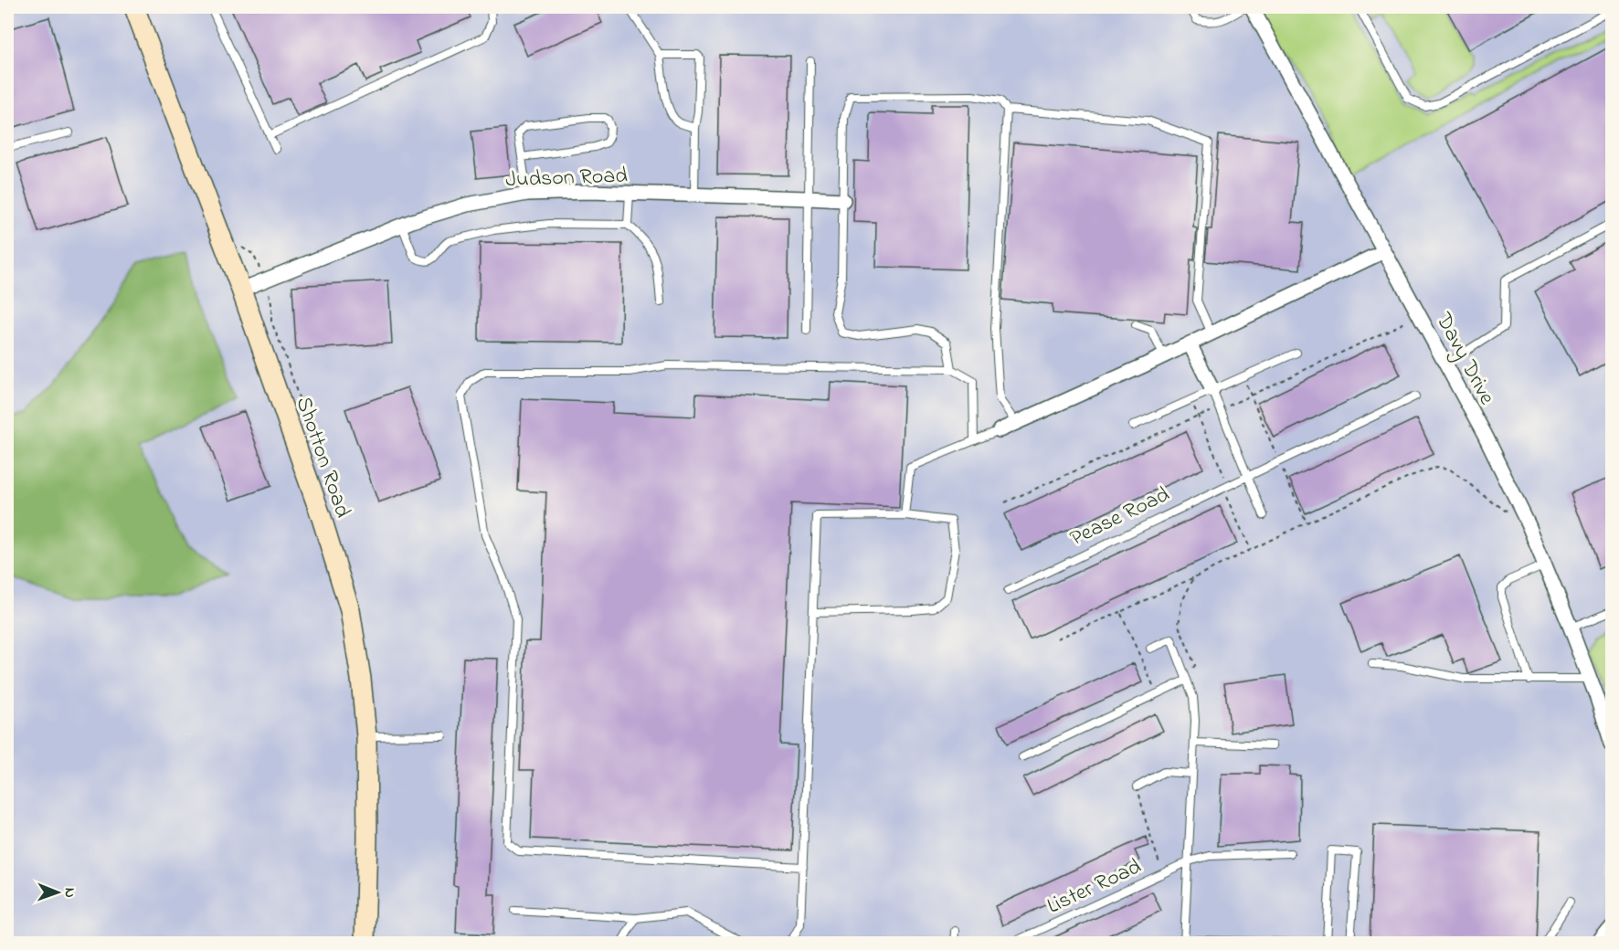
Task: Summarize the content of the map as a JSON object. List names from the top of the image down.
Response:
{
  "streets": {
    "street": ["Judson Road", "Davy Drive", "Shotton Road"],
    "lane": ["Pease Road", "Lister Road"]
  },
  "crossings": [
    ["Judson Road", "Shotton Road"]
  ],
  "north": "right"
}
